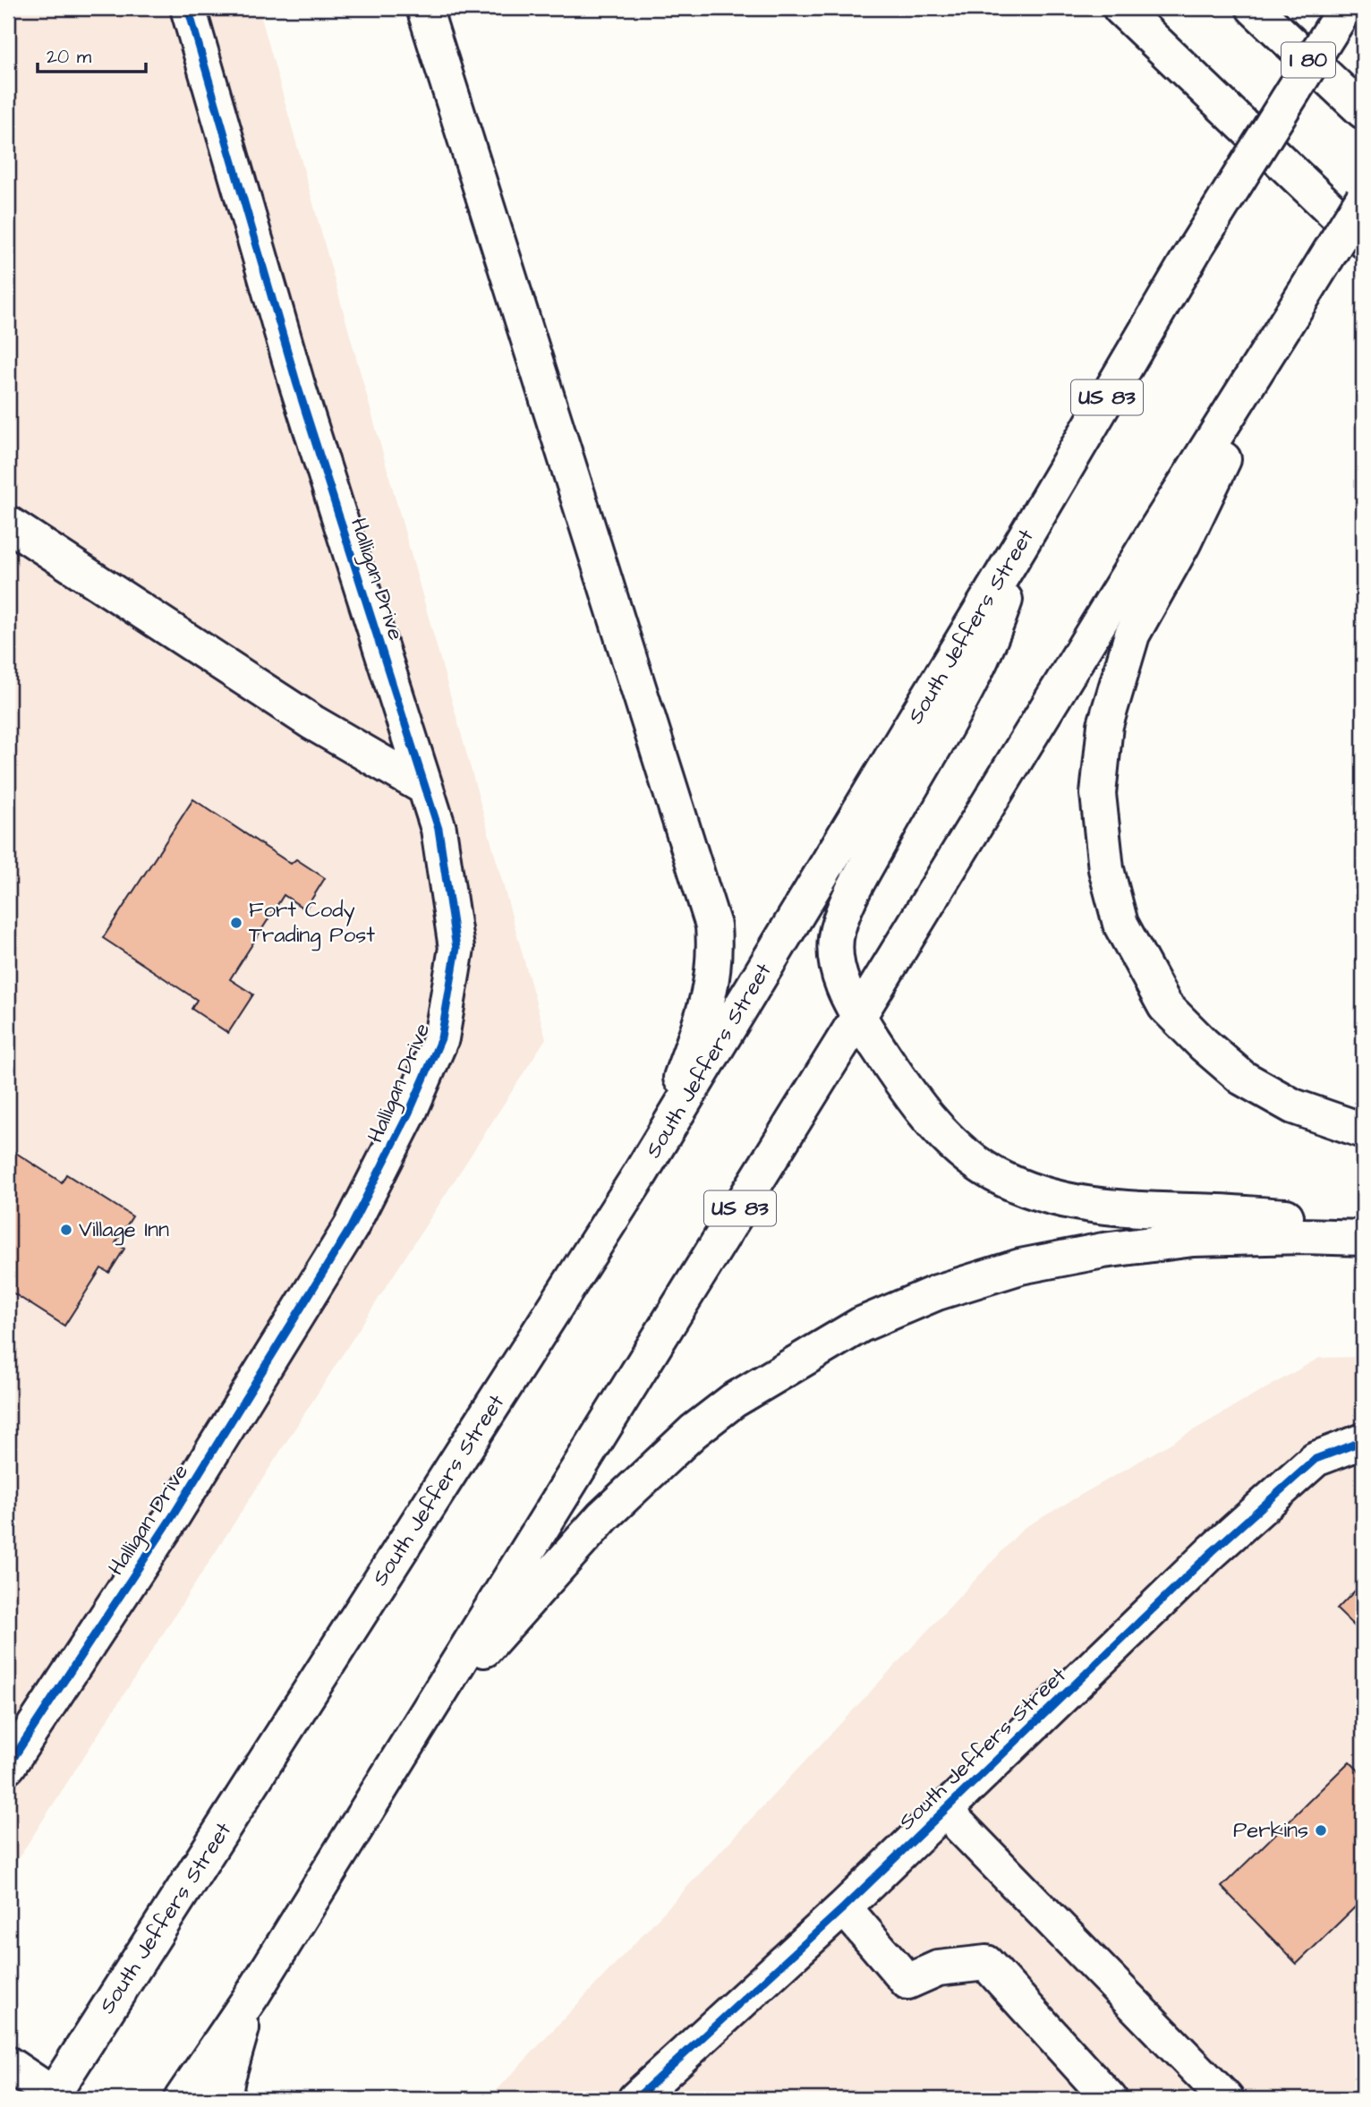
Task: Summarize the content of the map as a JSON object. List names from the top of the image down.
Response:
{
  "streets": {
    "main road": [
      "I 80",
      "US 83",
      "Halligan Drive",
      "South Jeffers Street"
    ]
  },
  "places": ["Fort Cody Trading Post", "Village Inn", "Perkins"],
  "scale_bar": "20 m"
}
